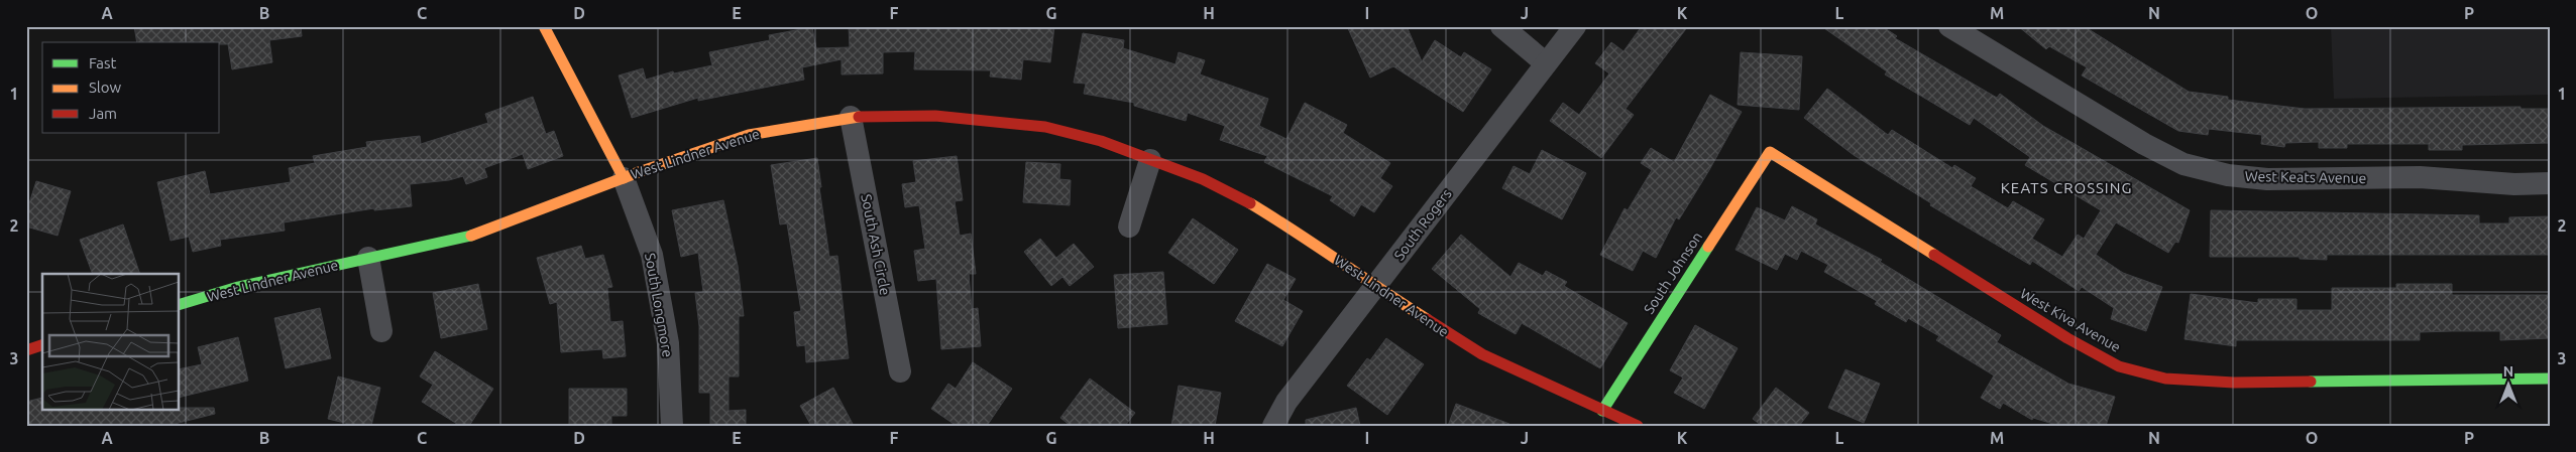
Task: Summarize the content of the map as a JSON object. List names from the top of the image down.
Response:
{
  "streets": {
    "street": [
      "West Lindner Avenue",
      "West Keats Avenue",
      "South Rogers",
      "South Ash Circle",
      "South Johnson",
      "South Longmore",
      "West Kiva Avenue"
    ]
  },
  "crossings": [
    ["West Lindner Avenue", "South Rogers"],
    ["West Lindner Avenue", "South Ash Circle"],
    ["West Lindner Avenue", "South Johnson"],
    ["West Lindner Avenue", "South Longmore"],
    ["South Johnson", "West Kiva Avenue"]
  ],
  "districts": ["KEATS CROSSING"],
  "legend": ["Fast", "Slow", "Jam"],
  "north": "top",
  "grid": {
    "columns": [
      "A",
      "B",
      "C",
      "D",
      "E",
      "F",
      "G",
      "H",
      "I",
      "J",
      "K",
      "L",
      "M",
      "N",
      "O",
      "P"
    ],
    "rows": ["1", "2", "3"]
  }
}
